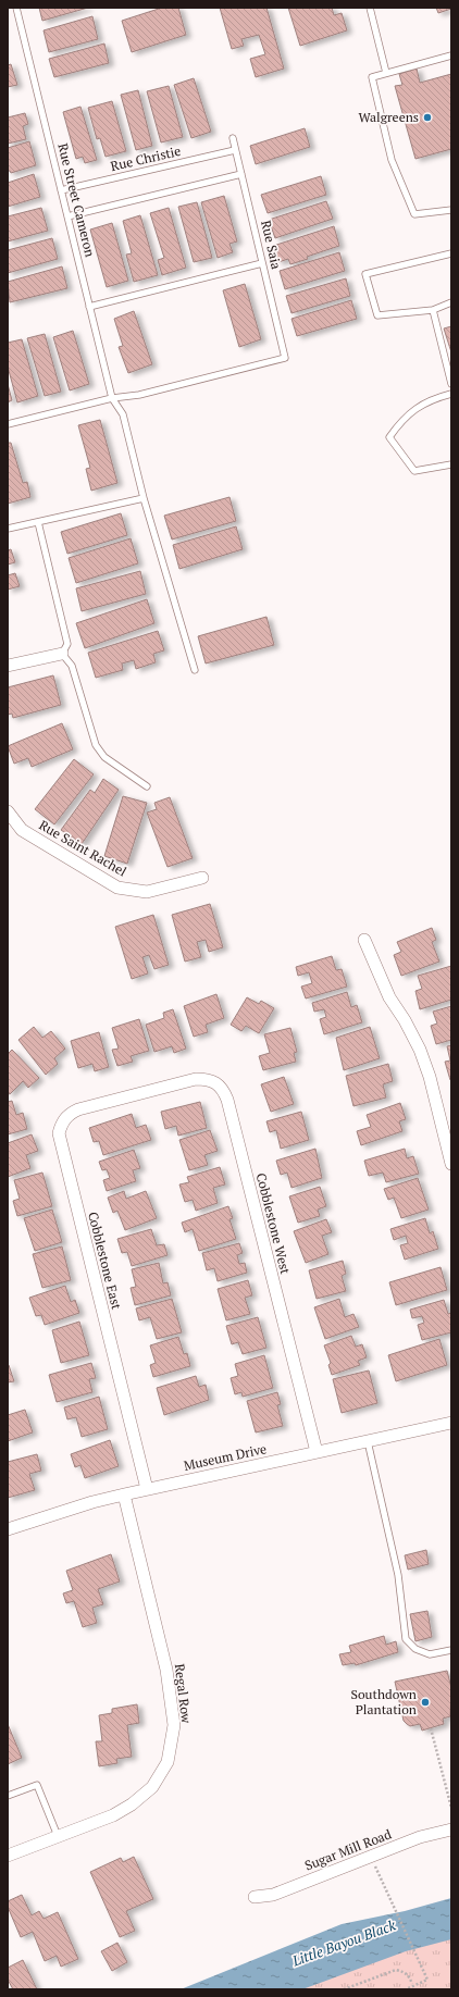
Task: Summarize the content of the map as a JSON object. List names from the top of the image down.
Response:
{
  "streets": {
    "street": [
      "Rue Saint Rachel",
      "Cobblestone West",
      "Cobblestone East",
      "Museum Drive",
      "Regal Row",
      "Sugar Mill Road"
    ],
    "lane": ["Rue Christie", "Rue Street Cameron", "Rue Saia"]
  },
  "crossings": [
    ["Rue Christie", "Rue Street Cameron"],
    ["Rue Christie", "Rue Saia"],
    ["Rue Street Cameron", "Rue Saia"],
    ["Cobblestone West", "Cobblestone East"],
    ["Cobblestone West", "Museum Drive"],
    ["Cobblestone East", "Museum Drive"],
    ["Museum Drive", "Regal Row"]
  ],
  "water": ["Little Bayou Black"],
  "places": ["Walgreens", "Southdown Plantation"]
}
